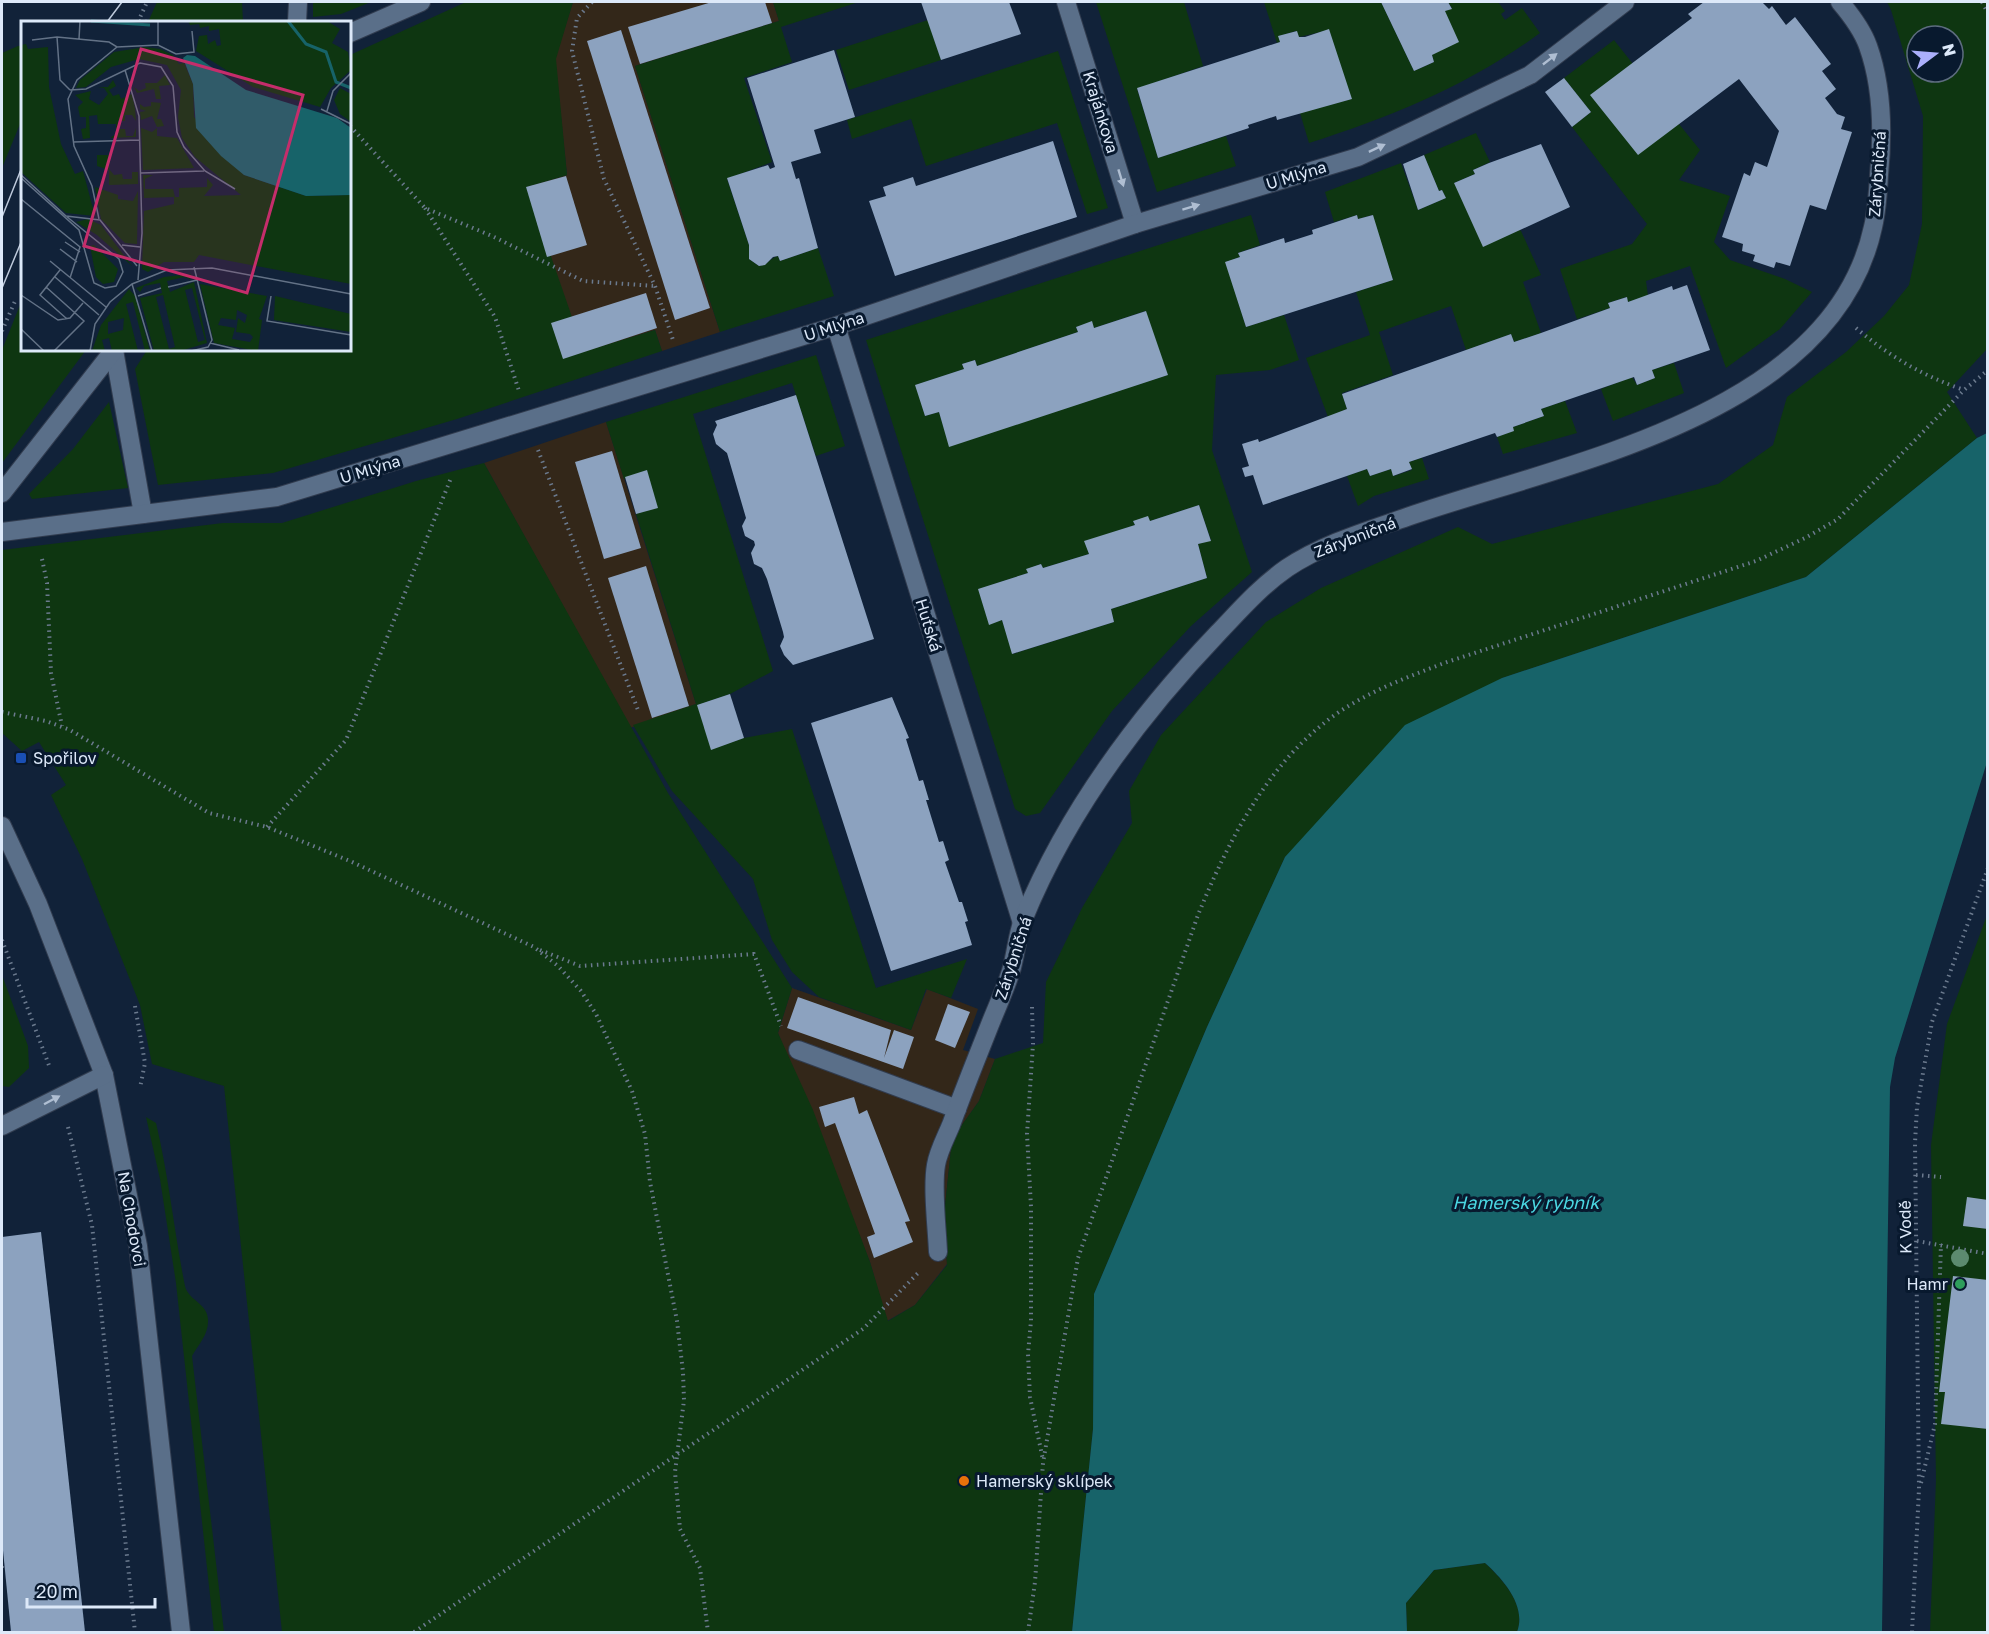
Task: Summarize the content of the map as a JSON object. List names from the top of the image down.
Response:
{
  "streets": {
    "street": [
      "Krajánkova",
      "Zárybničná",
      "U Mlýna",
      "Huťská",
      "Na Chodovci"
    ],
    "path": ["K Vodě"]
  },
  "crossings": [
    ["Krajánkova", "U Mlýna"],
    ["Zárybničná", "Huťská"],
    ["U Mlýna", "Huťská"]
  ],
  "one_way": ["Krajánkova"],
  "water": ["Hamerský rybník"],
  "places": {
    "transit": ["Spořilov"],
    "other": ["Hamr", "Hamerský sklípek"]
  },
  "scale_bar": "20 m",
  "north": "right"
}
